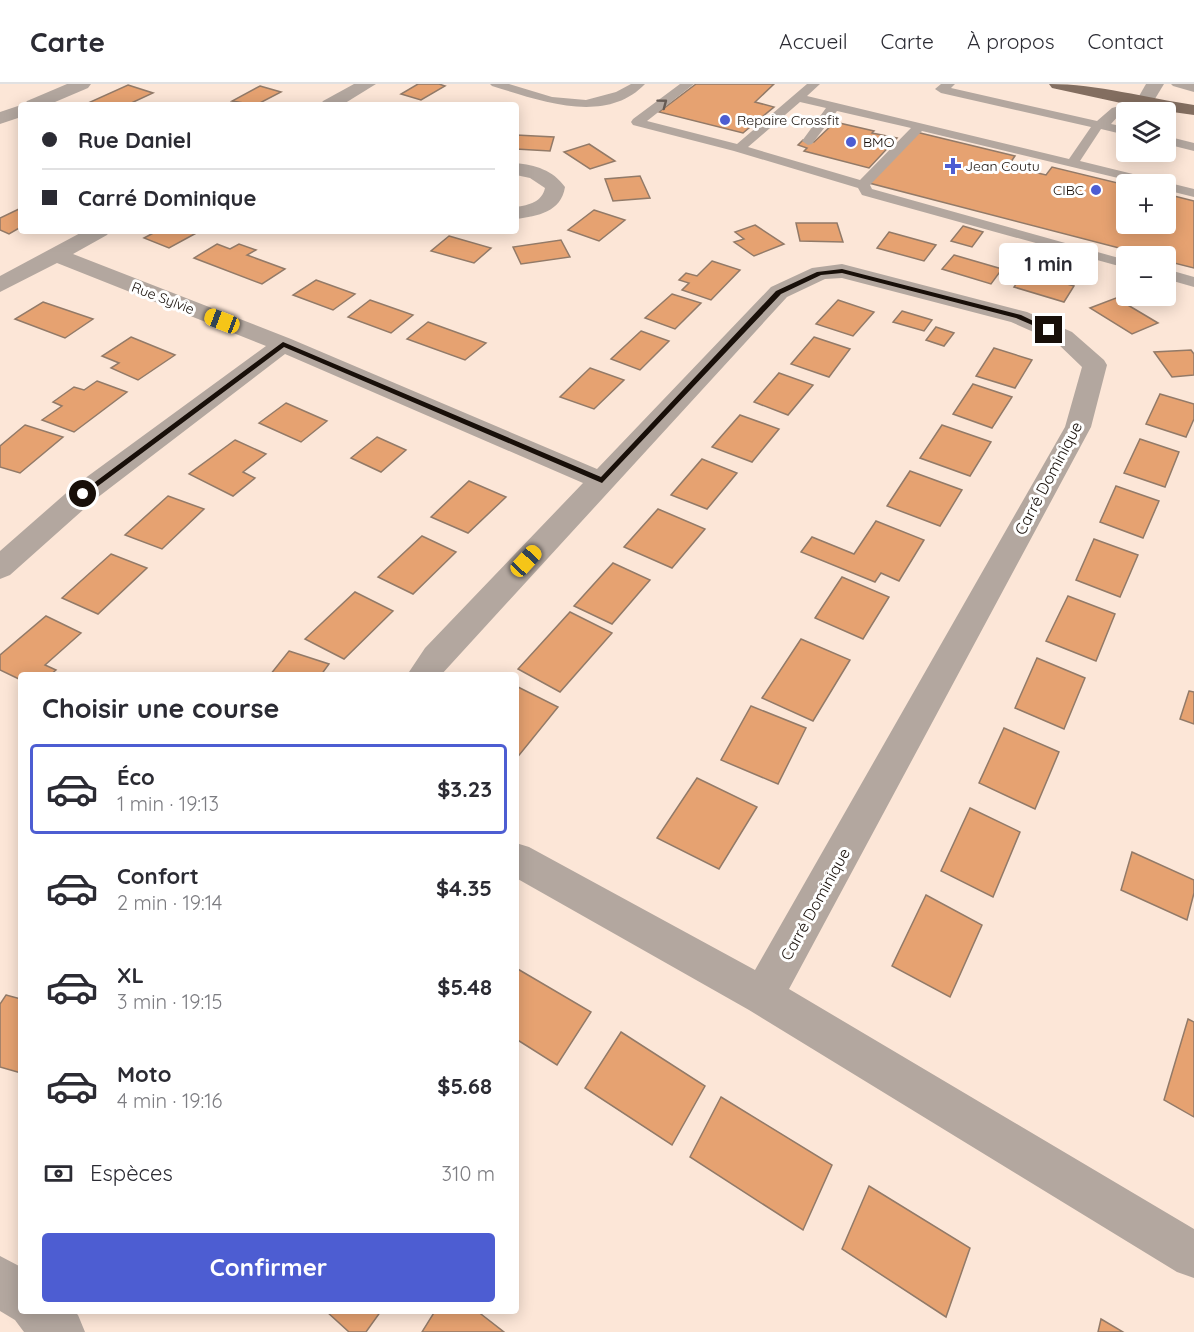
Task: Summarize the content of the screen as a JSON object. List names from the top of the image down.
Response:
{
  "streets": {
    "street": ["Rue Sylvie", "Carré Dominique"]
  },
  "crossings": [
    ["Rue Sylvie", "Carré Dominique"]
  ],
  "places": {
    "other": ["Repaire Crossfit", "BMO", "CIBC"],
    "health": ["Jean Coutu"]
  },
  "page": {
    "header": "Carte",
    "nav": [
      "Accueil",
      "Carte",
      "À propos",
      "Contact"
    ],
    "map_buttons": ["+", "−"],
    "banner": ["Rue Daniel", "Carré Dominique"],
    "bubble": "1 min",
    "heading": "Choisir une course",
    "list": [
      {
        "name": "Éco",
        "note": "1 min · 19:13",
        "value": "$3.23"
      },
      {
        "name": "Confort",
        "note": "2 min · 19:14",
        "value": "$4.35"
      },
      {
        "name": "XL",
        "note": "3 min · 19:15",
        "value": "$5.48"
      },
      {
        "name": "Moto",
        "note": "4 min · 19:16",
        "value": "$5.68"
      }
    ],
    "pay": ["Espèces", "310 m"],
    "buttons": "Confirmer"
  }
}
